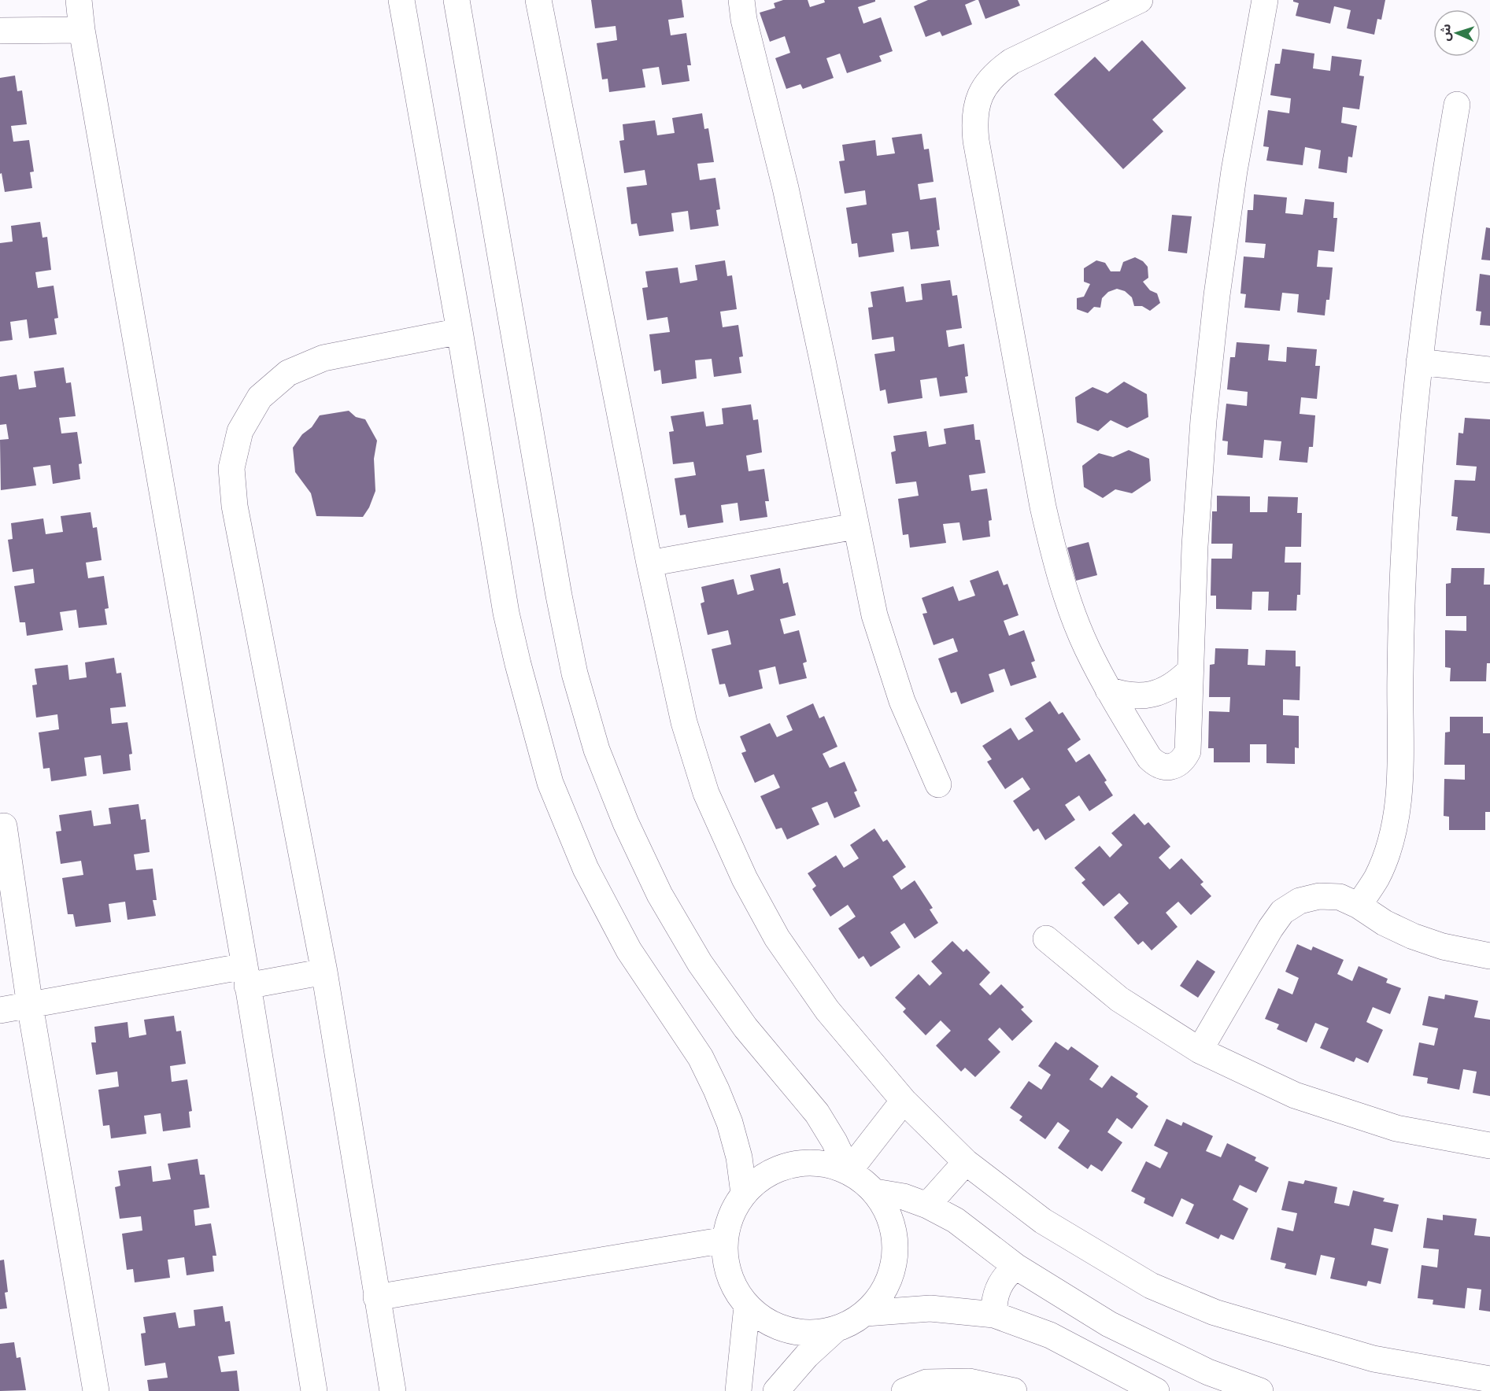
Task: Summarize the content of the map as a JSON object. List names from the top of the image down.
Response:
{
  "north": "left"
}
